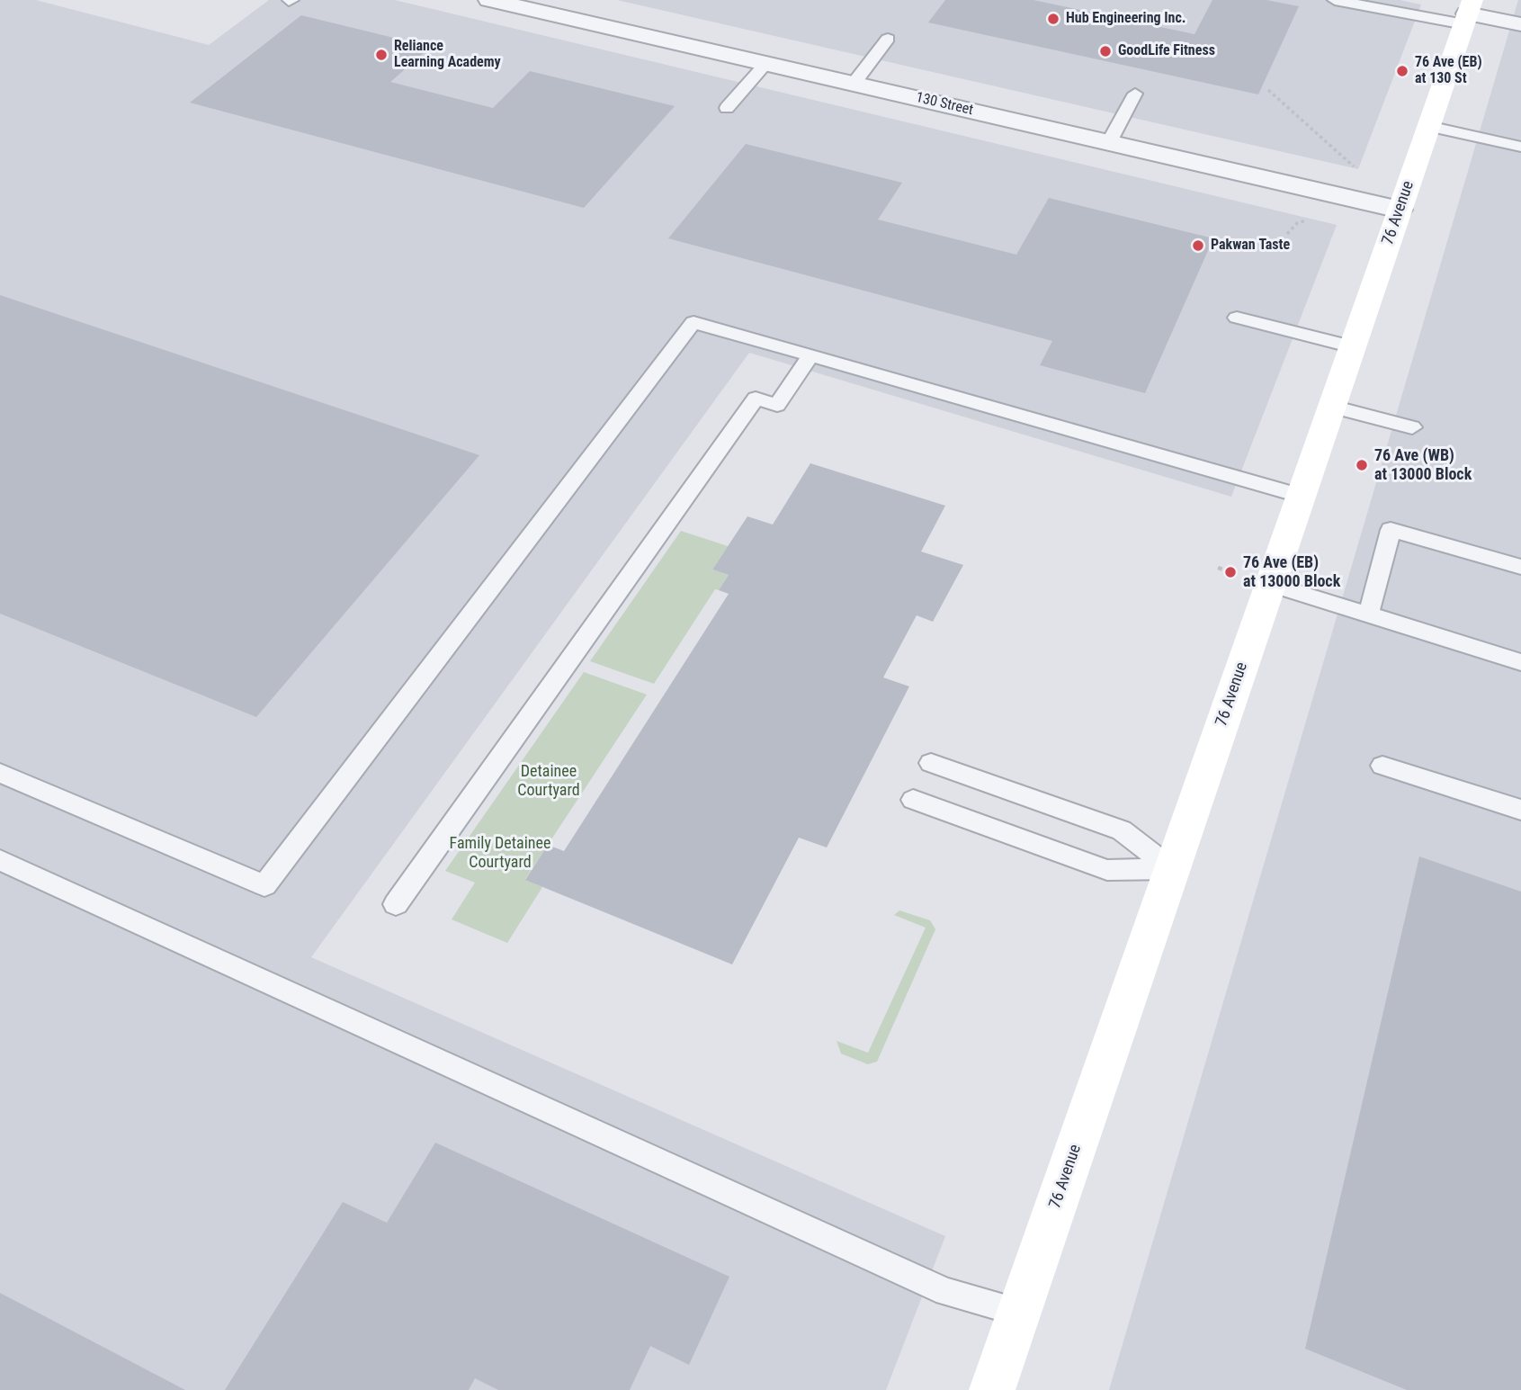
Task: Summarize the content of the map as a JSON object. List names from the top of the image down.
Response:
{
  "streets": {
    "main road": ["76 Avenue"],
    "street": ["130 Street"]
  },
  "crossings": [
    ["130 Street", "76 Avenue"]
  ],
  "parks": ["Detainee Courtyard", "Family Detainee Courtyard"],
  "places": [
    "Hub Engineering Inc.",
    "GoodLife Fitness",
    "Reliance Learning Academy",
    "76 Ave (EB) at 130 St",
    "Pakwan Taste",
    "76 Ave (WB) at 13000 Block",
    "76 Ave (EB) at 13000 Block"
  ]
}
